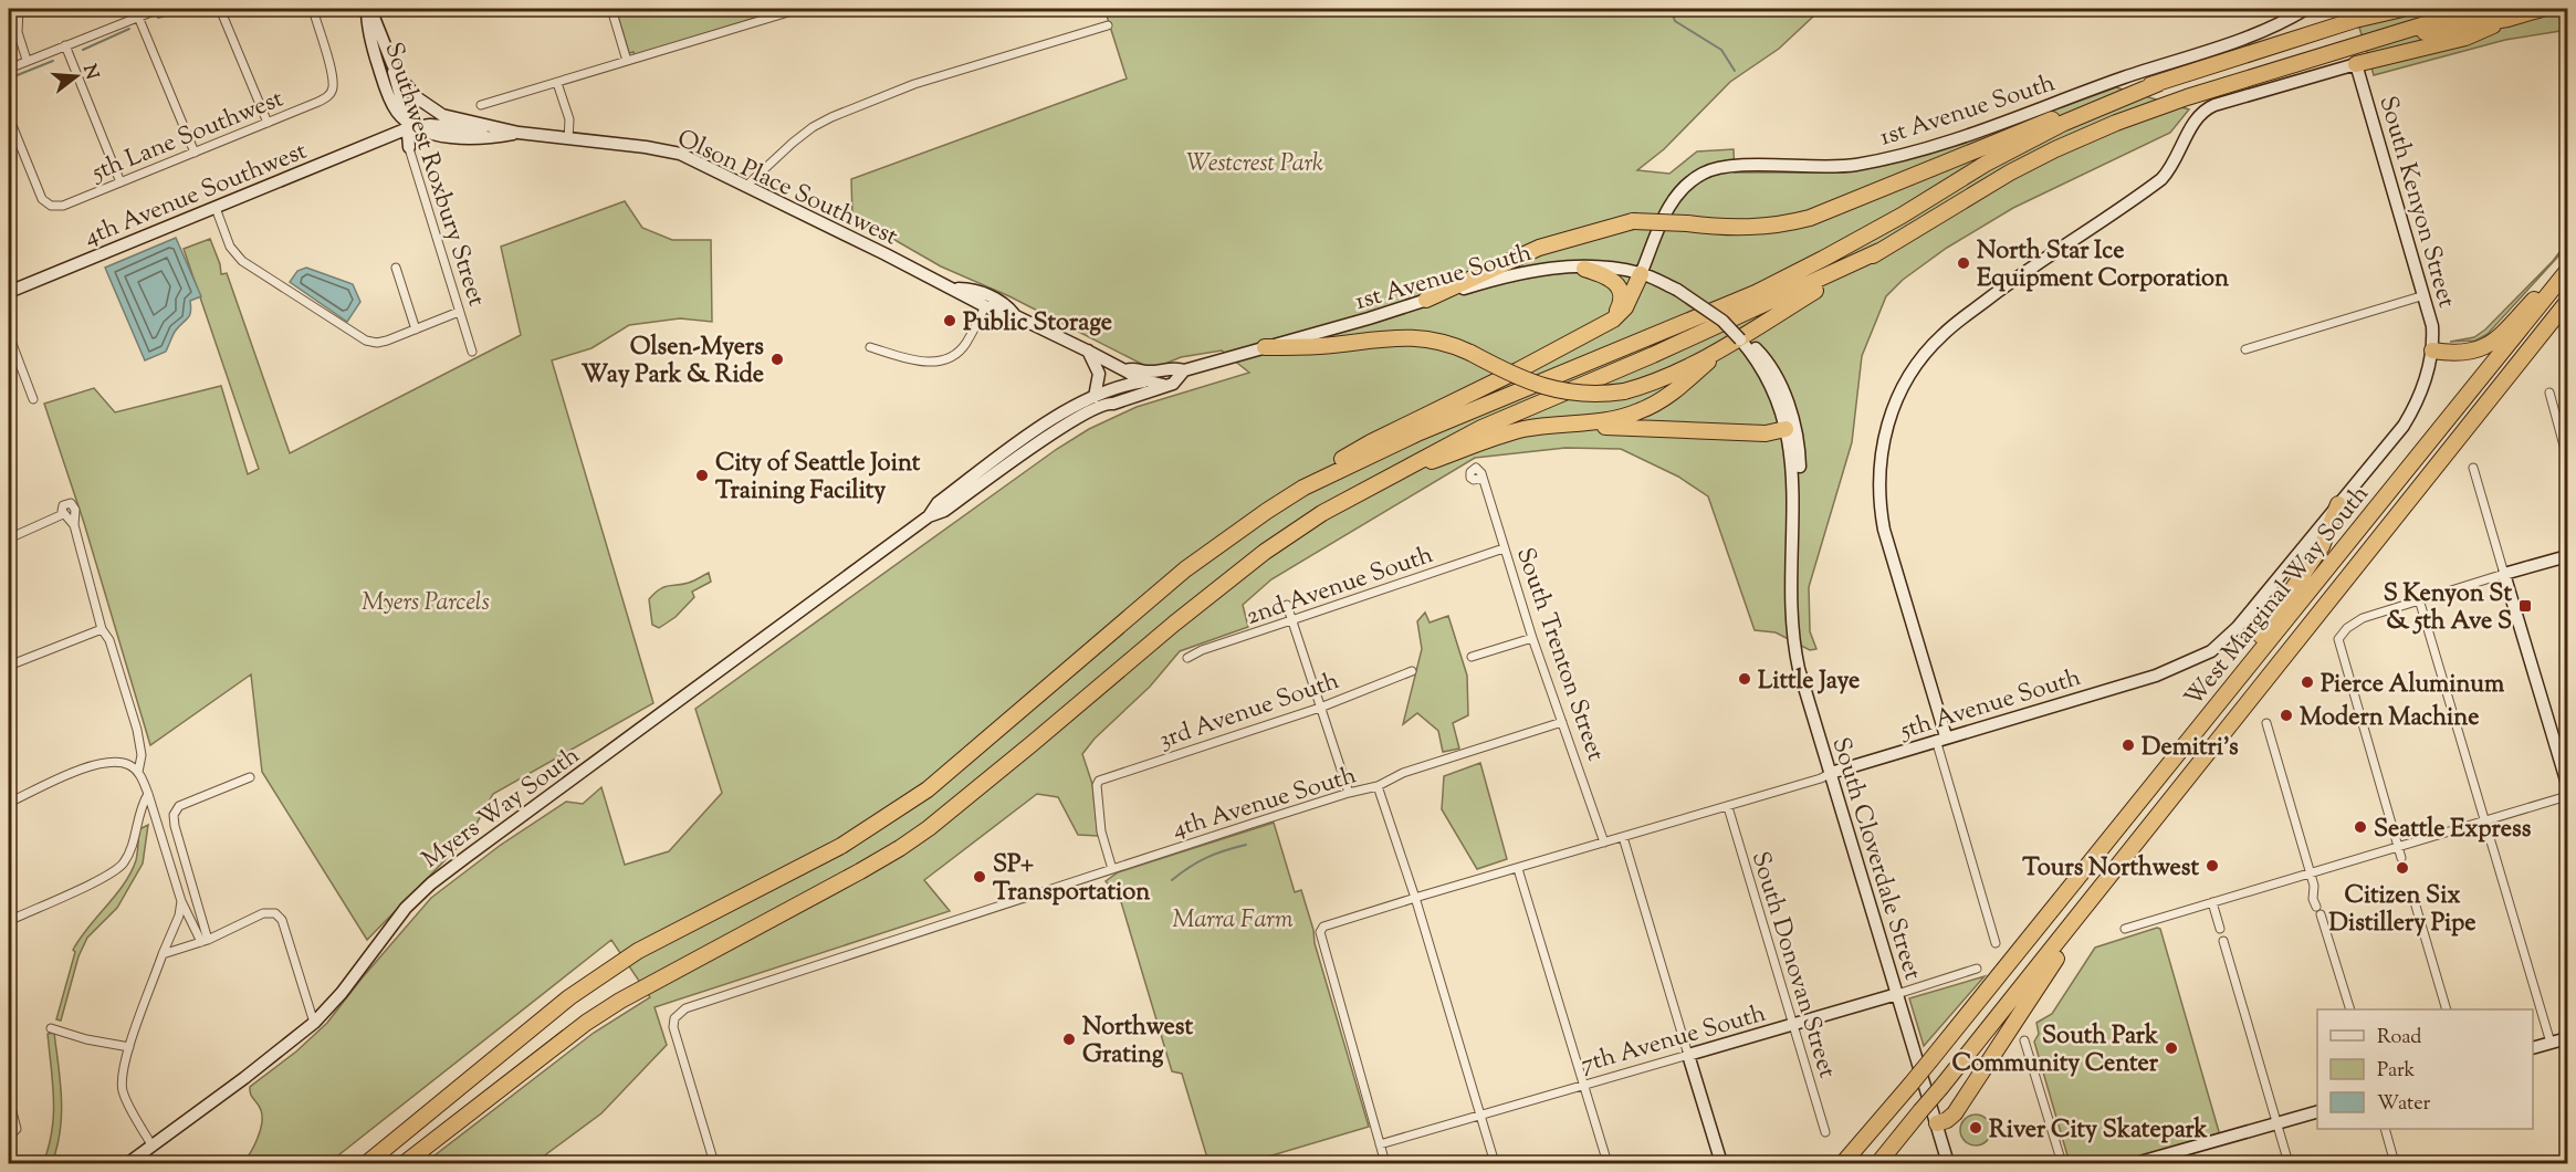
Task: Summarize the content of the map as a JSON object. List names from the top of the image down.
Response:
{
  "streets": {
    "highway": ["West Marginal Way South"],
    "main road": [
      "1st Avenue South",
      "Southwest Roxbury Street",
      "Olson Place Southwest",
      "4th Avenue Southwest",
      "South Kenyon Street",
      "5th Avenue South",
      "Myers Way South",
      "South Cloverdale Street",
      "7th Avenue South"
    ],
    "street": [
      "5th Lane Southwest",
      "2nd Avenue South",
      "South Trenton Street",
      "3rd Avenue South",
      "4th Avenue South",
      "South Donovan Street"
    ]
  },
  "crossings": [
    ["1st Avenue South", "Olson Place Southwest"],
    ["1st Avenue South", "Myers Way South"],
    ["1st Avenue South", "South Cloverdale Street"],
    ["Southwest Roxbury Street", "Olson Place Southwest"],
    ["Southwest Roxbury Street", "4th Avenue Southwest"],
    ["Olson Place Southwest", "4th Avenue Southwest"],
    ["Olson Place Southwest", "Myers Way South"],
    ["South Kenyon Street", "5th Avenue South"],
    ["2nd Avenue South", "South Trenton Street"],
    ["South Trenton Street", "5th Avenue South"],
    ["South Trenton Street", "4th Avenue South"],
    ["5th Avenue South", "South Cloverdale Street"],
    ["5th Avenue South", "South Donovan Street"],
    ["5th Avenue South", "7th Avenue South"],
    ["3rd Avenue South", "4th Avenue South"],
    ["South Cloverdale Street", "7th Avenue South"],
    ["South Donovan Street", "7th Avenue South"]
  ],
  "parks": ["Westcrest Park", "Myers Parcels", "Marra Farm"],
  "places": {
    "other": [
      "North Star Ice Equipment Corporation",
      "Public Storage",
      "Olsen-Myers Way Park & Ride",
      "City of Seattle Joint Training Facility",
      "Little Jaye",
      "Pierce Aluminum",
      "Modern Machine",
      "Demitri's",
      "Seattle Express",
      "Tours Northwest",
      "Citizen Six Distillery Pipe",
      "SP+ Transportation",
      "Northwest Grating",
      "South Park Community Center",
      "River City Skatepark"
    ],
    "transit": ["S Kenyon St & 5th Ave S"]
  },
  "legend": ["Road", "Park", "Water"],
  "north": "right"
}
